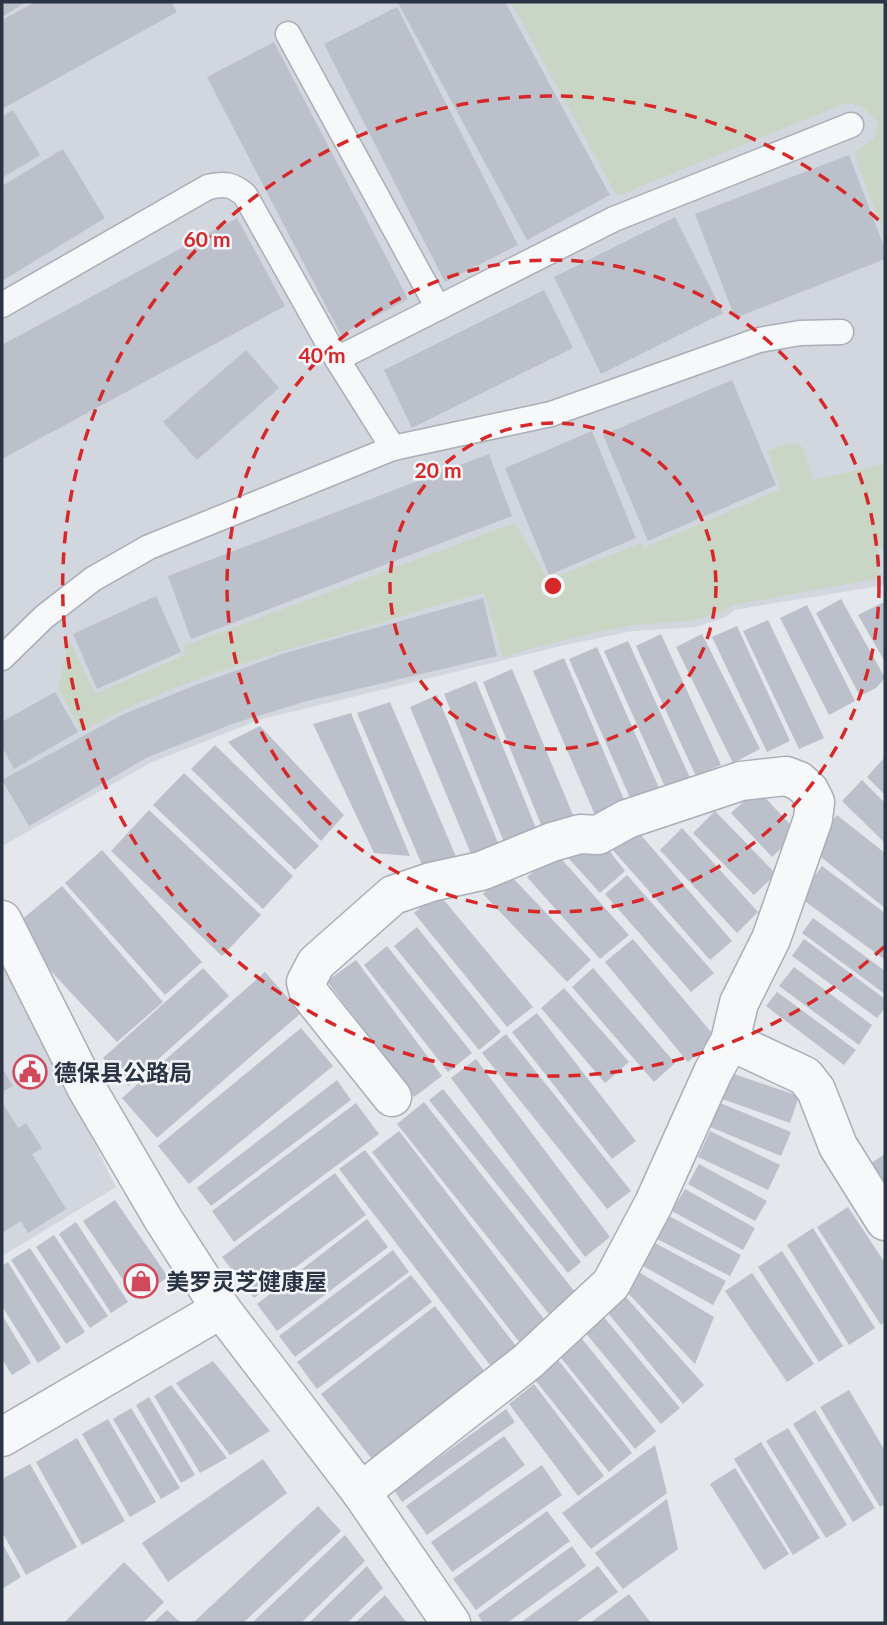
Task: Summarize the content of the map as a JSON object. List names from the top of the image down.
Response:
{
  "places": {
    "public building": ["德保县公路局"],
    "shop": ["美罗灵芝健康屋"]
  },
  "rings": ["60 m", "40 m", "20 m"]
}
